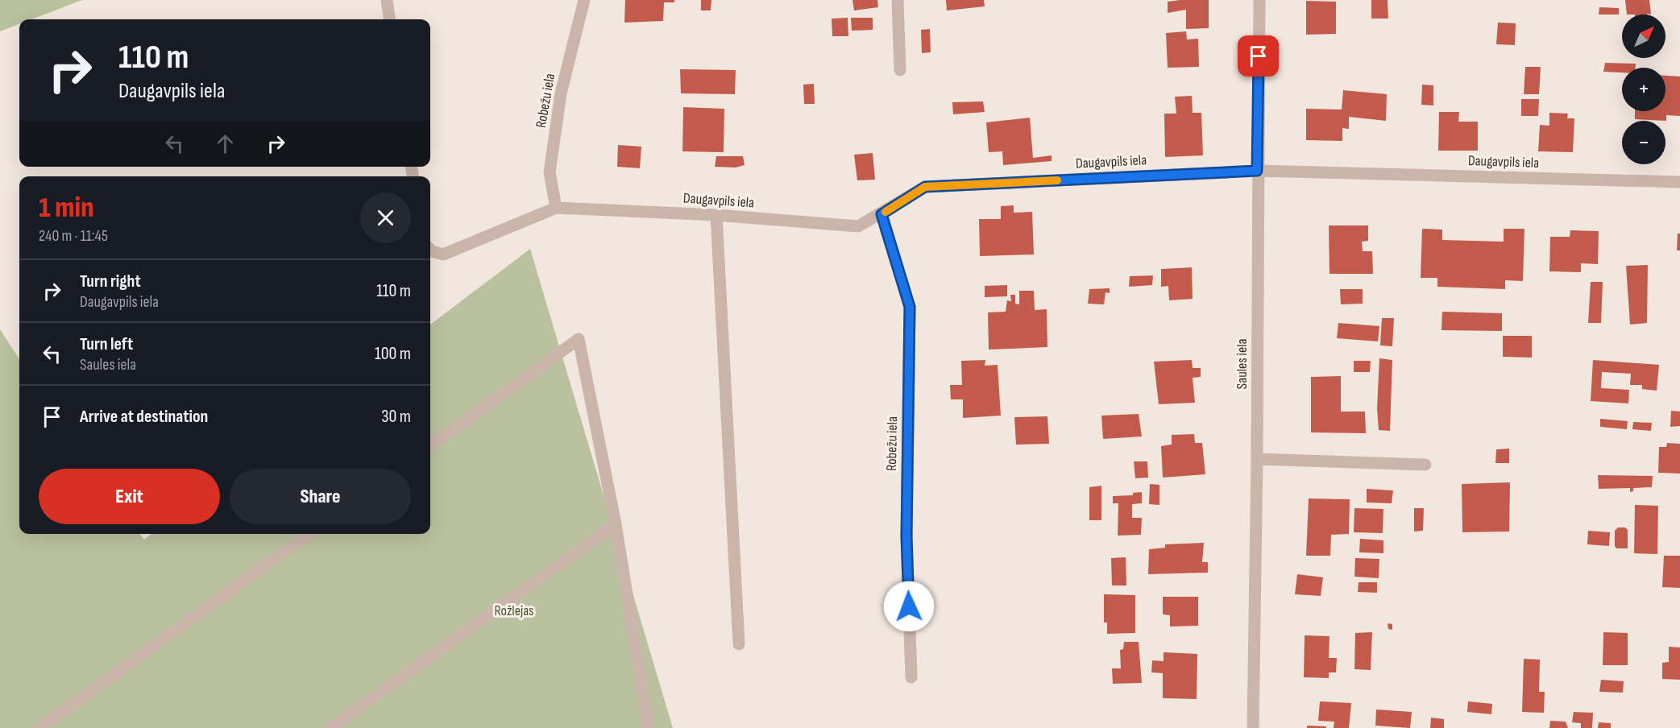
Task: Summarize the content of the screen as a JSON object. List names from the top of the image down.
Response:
{
  "streets": {
    "street": ["Robežu iela", "Daugavpils iela", "Saules iela"]
  },
  "crossings": [
    ["Robežu iela", "Daugavpils iela"],
    ["Daugavpils iela", "Saules iela"]
  ],
  "parks": ["Rožlejas"],
  "north": "top right",
  "page": {
    "map_buttons": ["+", "−"],
    "turn": ["110 m", "Daugavpils iela"],
    "heading": ["1 min", "240 m · 11:45"],
    "list": [
      {
        "name": "Turn right",
        "note": "Daugavpils iela",
        "value": "110 m"
      },
      {
        "name": "Turn left",
        "note": "Saules iela",
        "value": "100 m"
      },
      {
        "name": "Arrive at destination",
        "value": "30 m"
      }
    ],
    "buttons": ["Exit", "Share"]
  }
}
